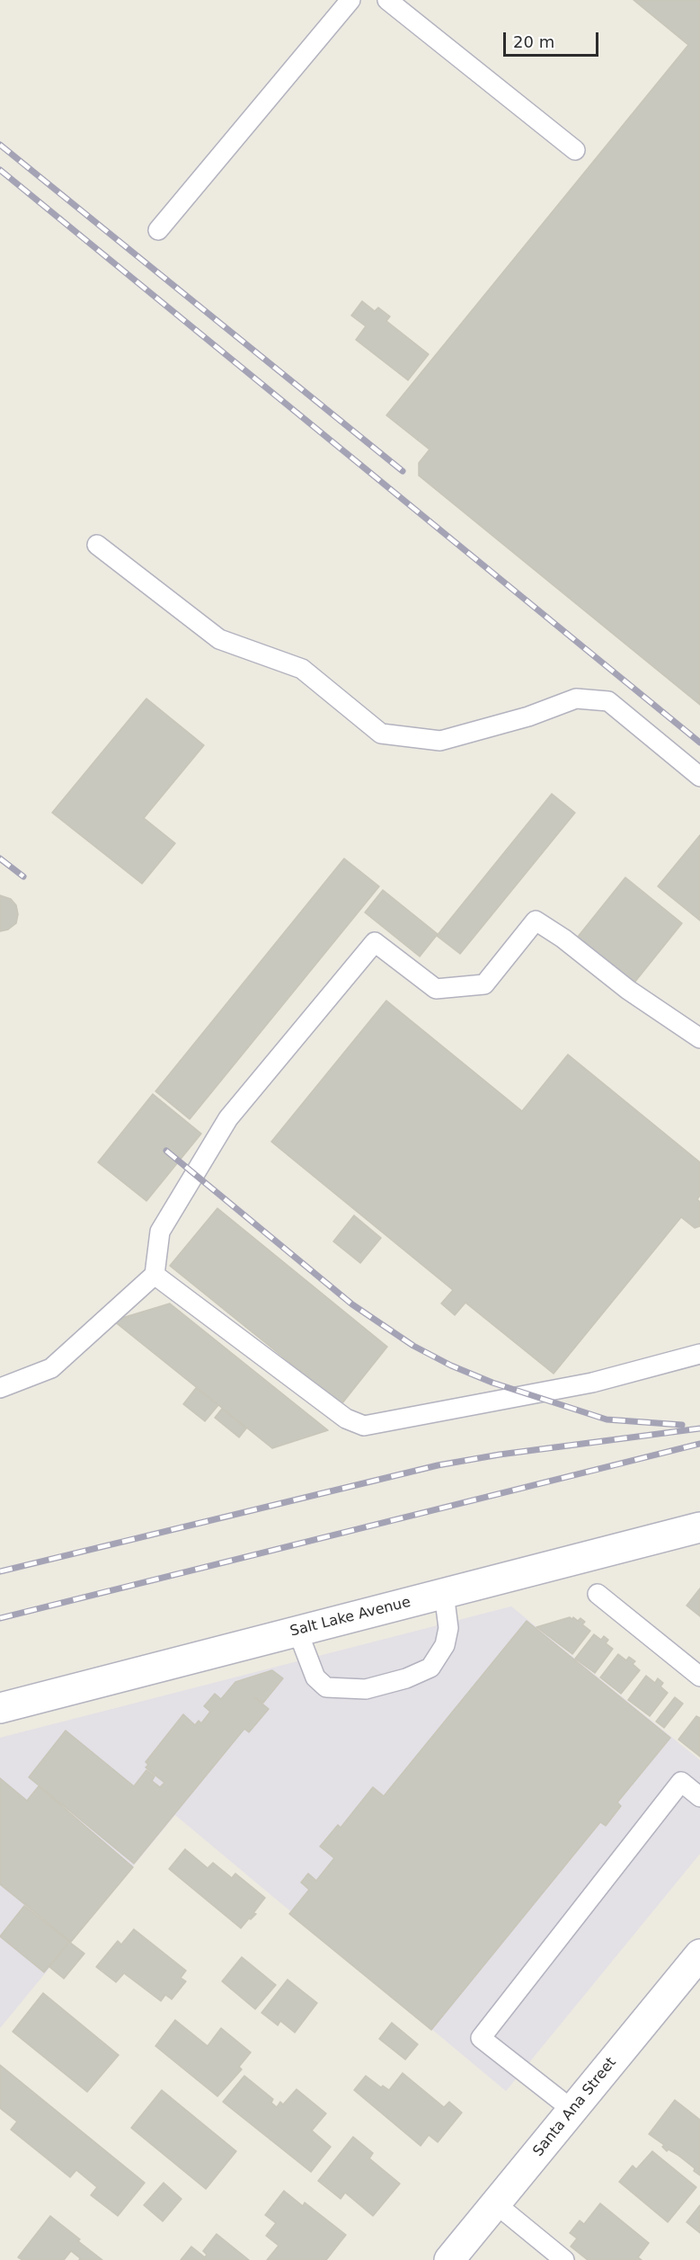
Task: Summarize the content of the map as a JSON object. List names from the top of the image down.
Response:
{
  "streets": {
    "street": ["Salt Lake Avenue", "Santa Ana Street"]
  },
  "scale_bar": "20 m"
}
